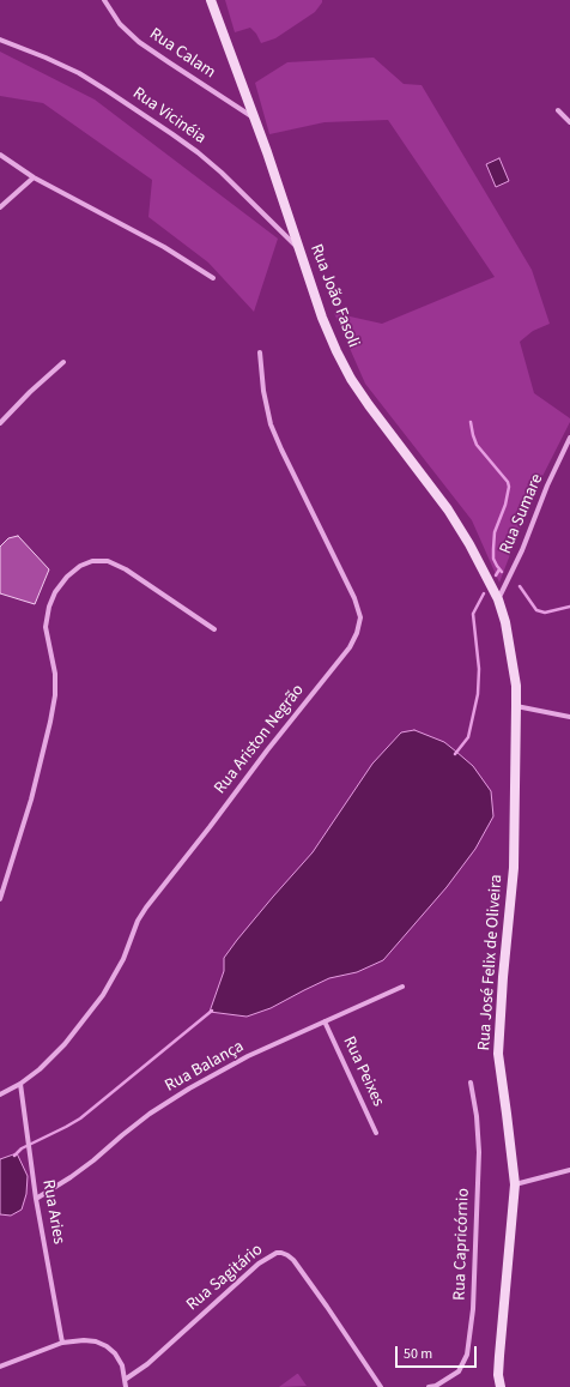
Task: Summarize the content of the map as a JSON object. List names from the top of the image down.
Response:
{
  "streets": {
    "main road": ["Rua João Fasoli", "Rua José Felix de Oliveira"],
    "street": [
      "Rua Calam",
      "Rua Vicinéia",
      "Rua Sumare",
      "Rua Ariston Negrão",
      "Rua Balança",
      "Rua Peixes",
      "Rua Aries",
      "Rua Capricórnio",
      "Rua Sagitário"
    ]
  },
  "crossings": [
    ["Rua Calam", "Rua João Fasoli"],
    ["Rua Vicinéia", "Rua João Fasoli"],
    ["Rua João Fasoli", "Rua Sumare"],
    ["Rua João Fasoli", "Rua José Felix de Oliveira"],
    ["Rua Sumare", "Rua José Felix de Oliveira"],
    ["Rua Ariston Negrão", "Rua Aries"],
    ["Rua Balança", "Rua Peixes"],
    ["Rua Balança", "Rua Aries"]
  ],
  "scale_bar": "50 m"
}
